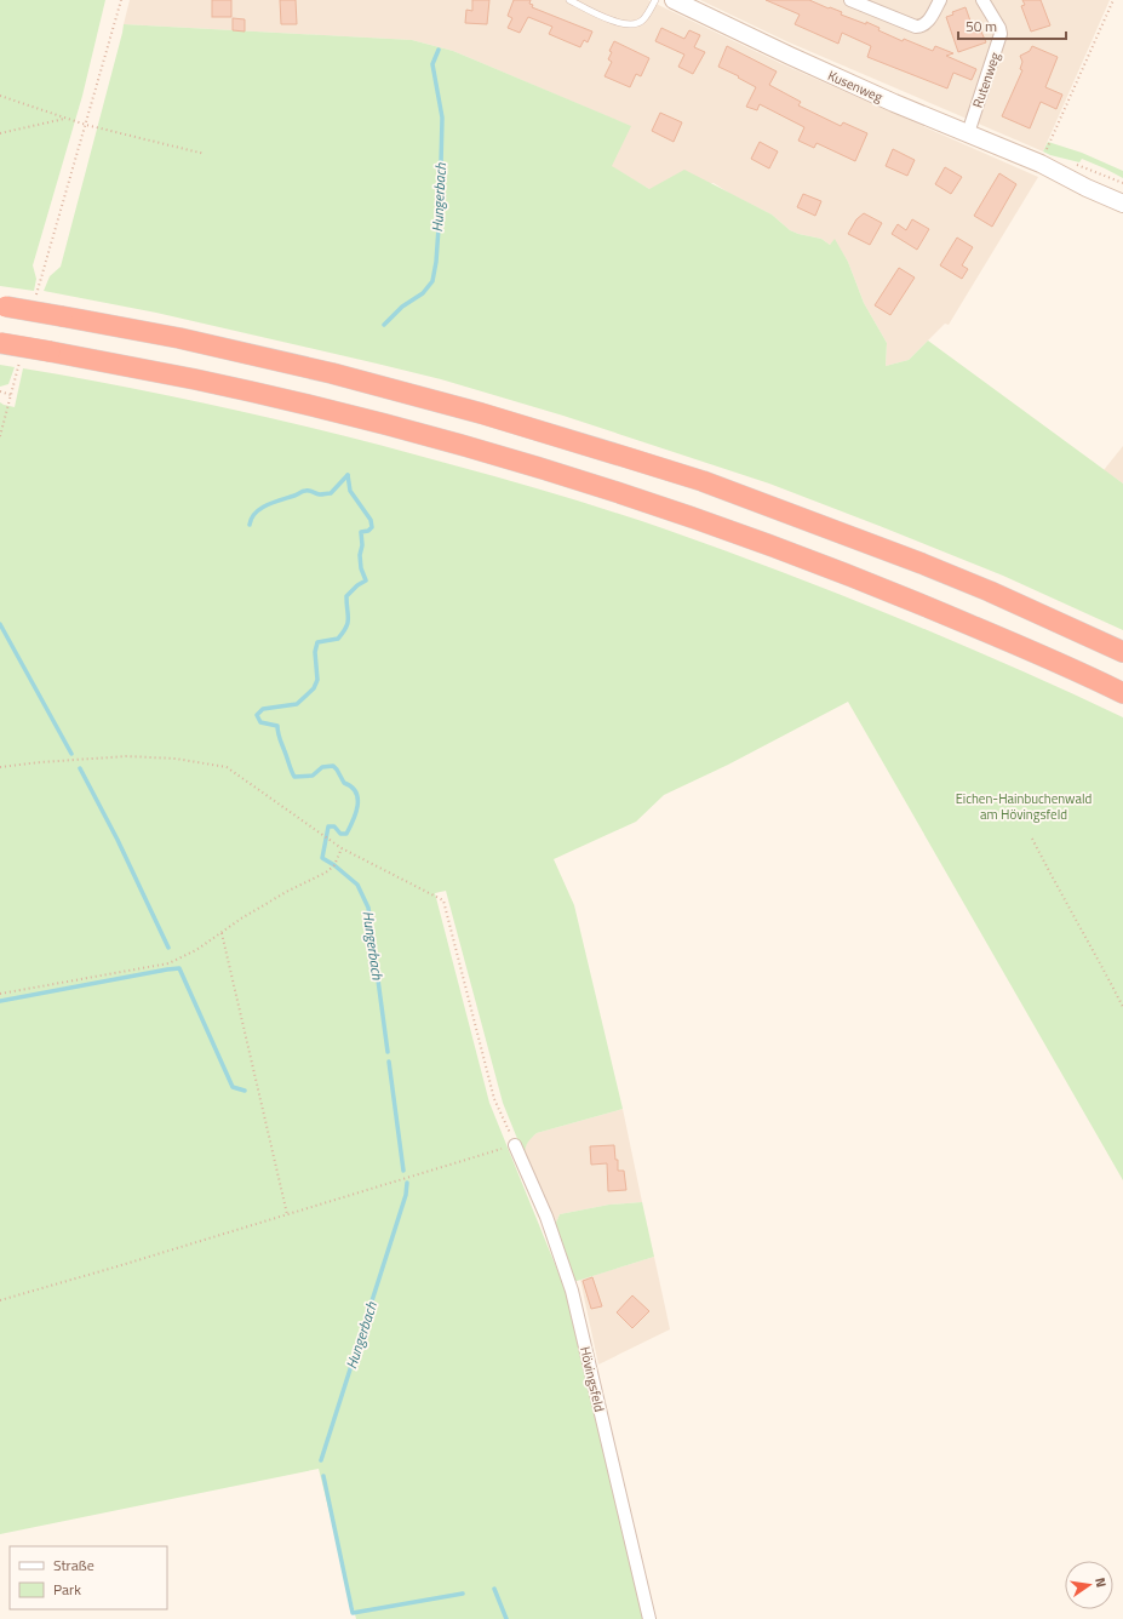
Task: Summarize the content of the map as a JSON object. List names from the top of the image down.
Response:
{
  "streets": {
    "street": ["Rutenweg", "Kusenweg", "Hövingsfeld"]
  },
  "crossings": [
    ["Rutenweg", "Kusenweg"]
  ],
  "water": ["Hungerbach"],
  "parks": ["Eichen-Hainbuchenwald am Hövingsfeld"],
  "legend": ["Straße", "Park"],
  "scale_bar": "50 m",
  "north": "right"
}
